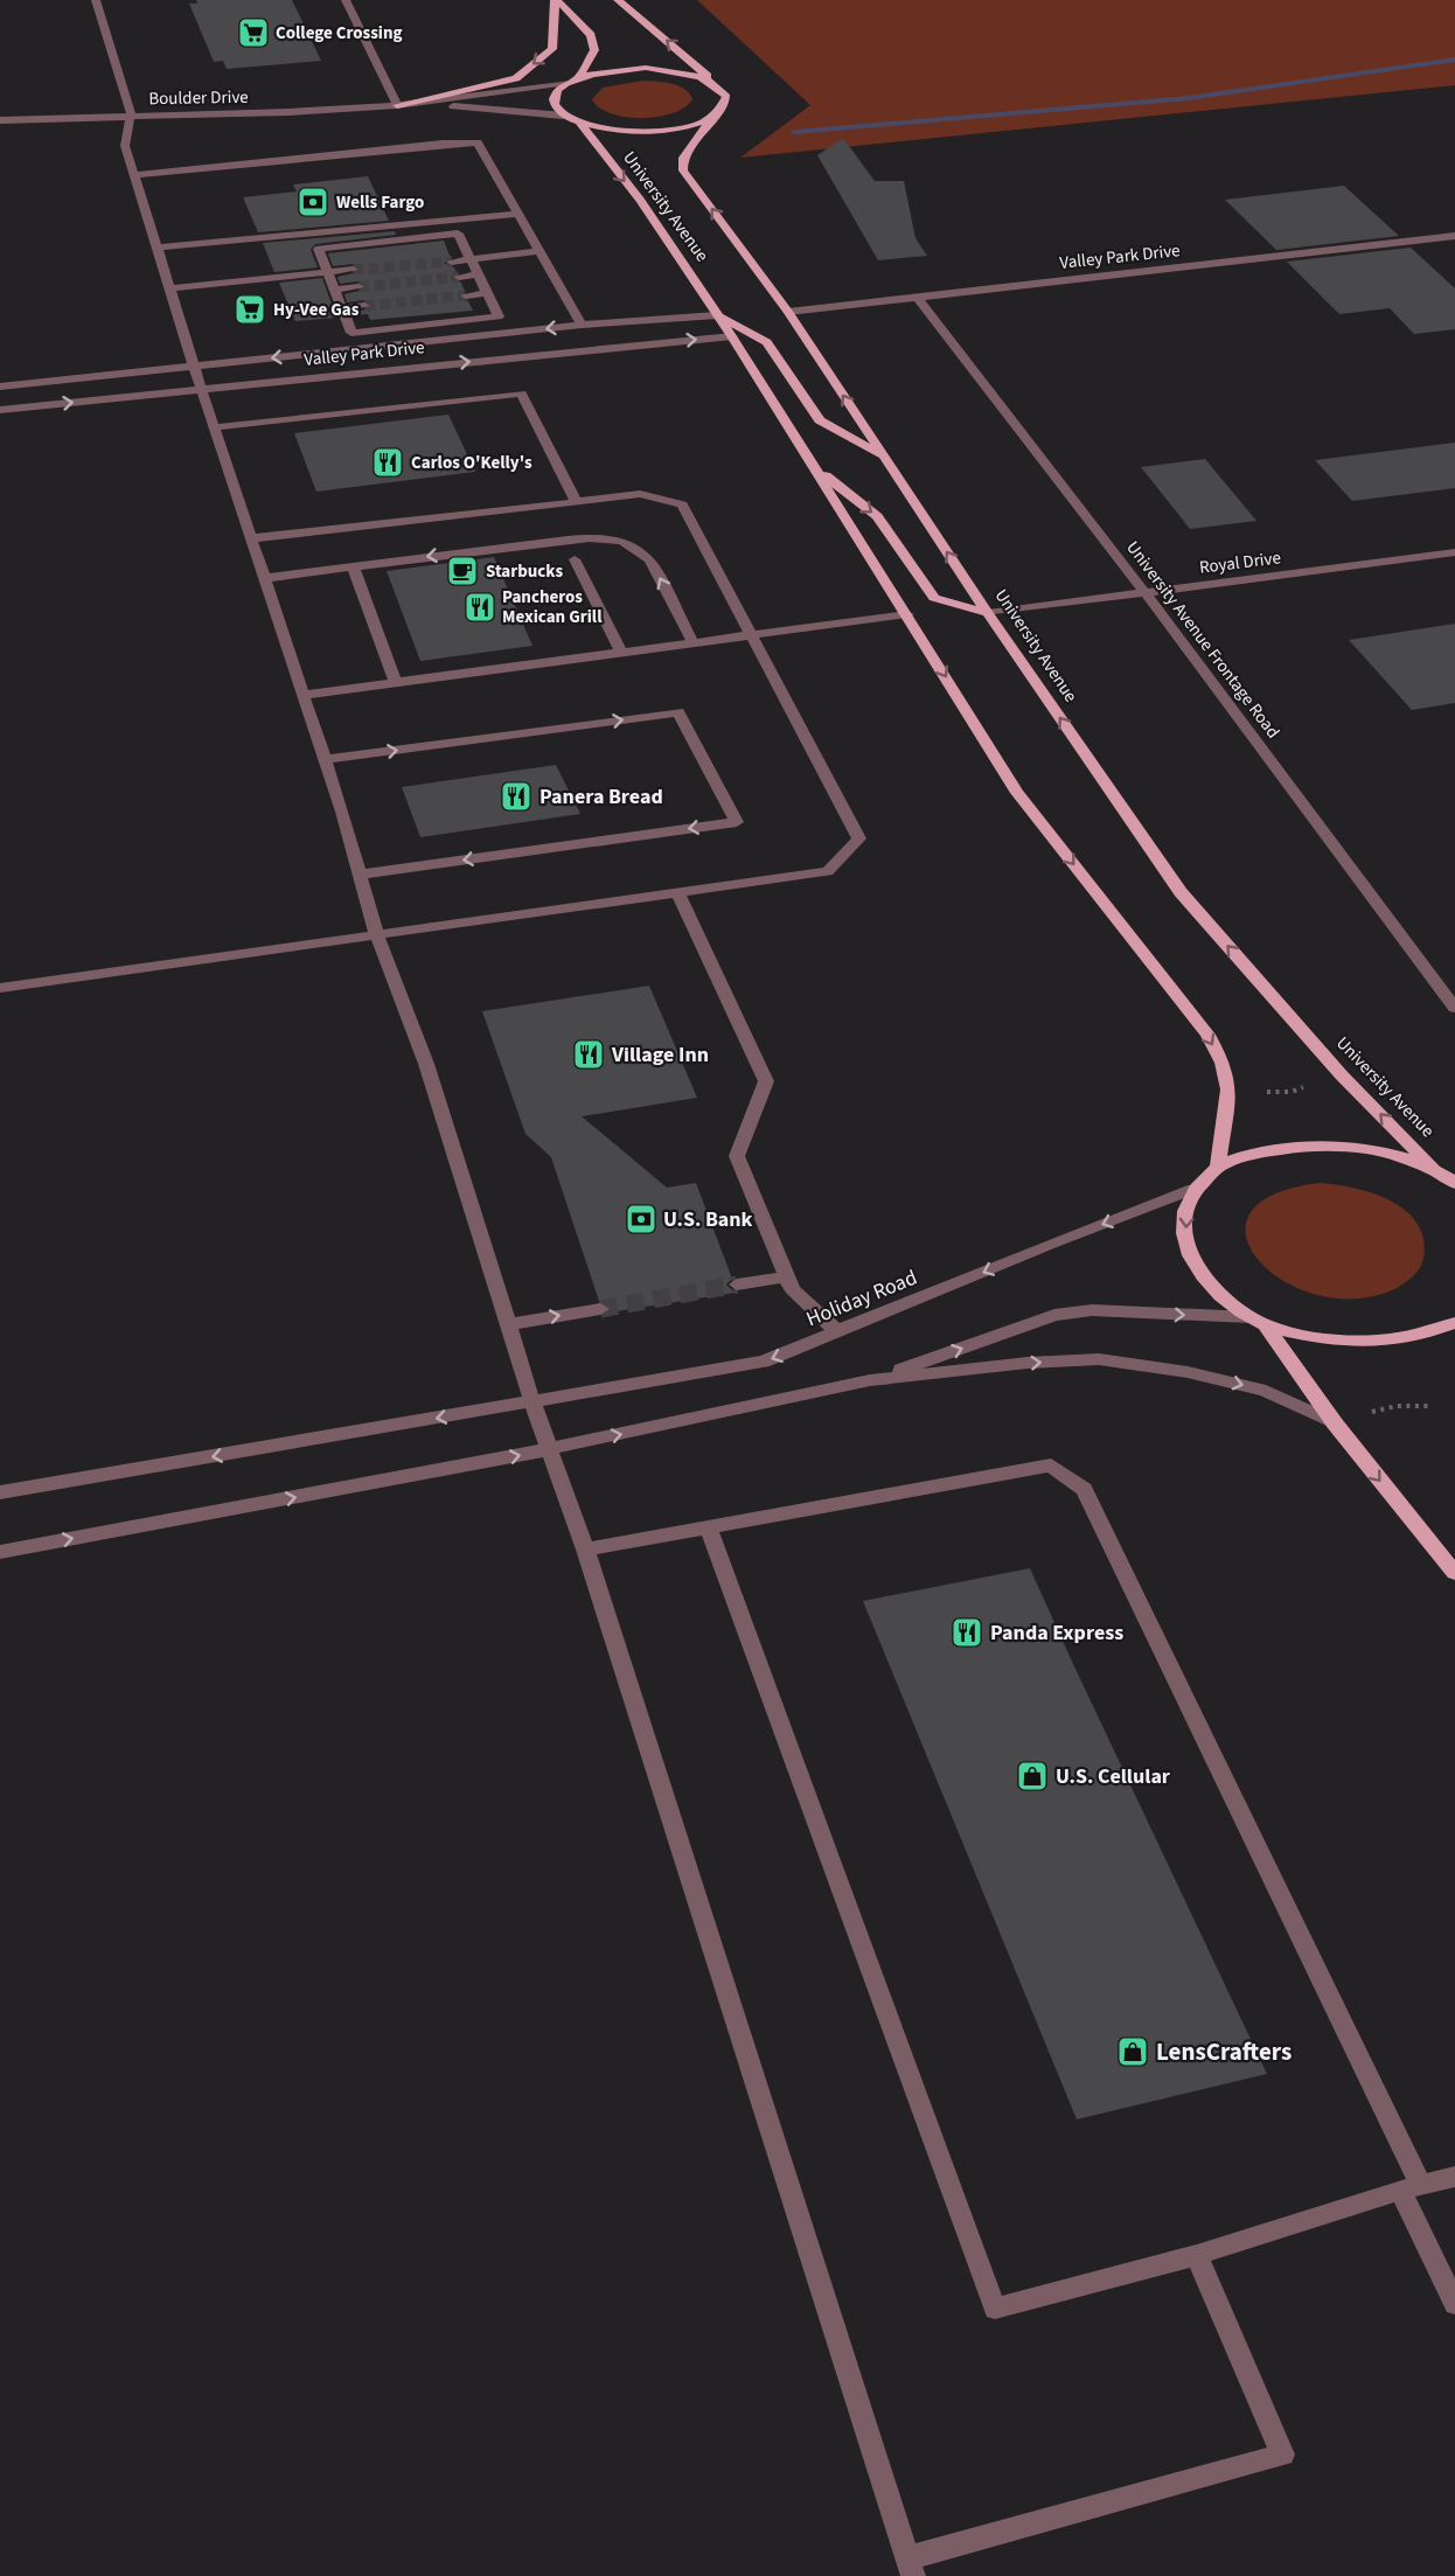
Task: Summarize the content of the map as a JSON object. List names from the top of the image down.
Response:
{
  "streets": {
    "main road": ["University Avenue"],
    "street": [
      "Boulder Drive",
      "Valley Park Drive",
      "Royal Drive",
      "University Avenue Frontage Road",
      "Holiday Road"
    ]
  },
  "crossings": [
    ["University Avenue", "Valley Park Drive"],
    ["University Avenue", "Royal Drive"],
    ["Valley Park Drive", "University Avenue Frontage Road"],
    ["Royal Drive", "University Avenue Frontage Road"]
  ],
  "places": {
    "supermarket": ["College Crossing", "Hy-Vee Gas"],
    "bank": ["Wells Fargo", "U.S. Bank"],
    "restaurant": [
      "Carlos O'Kelly's",
      "Pancheros Mexican Grill",
      "Panera Bread",
      "Village Inn",
      "Panda Express"
    ],
    "cafe": ["Starbucks"],
    "shop": ["U.S. Cellular", "LensCrafters"]
  }
}
